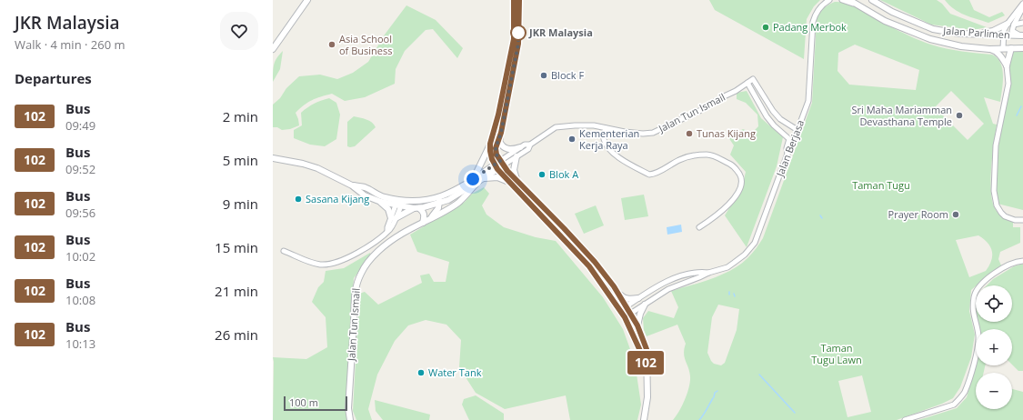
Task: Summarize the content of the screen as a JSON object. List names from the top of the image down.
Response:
{
  "streets": {
    "street": ["Jalan Parlimen", "Jalan Tun Ismail", "Jalan Berjasa"]
  },
  "crossings": [
    ["Jalan Tun Ismail", "Jalan Berjasa"]
  ],
  "parks": ["Taman Tugu", "Taman Tugu Lawn"],
  "places": [
    "Padang Merbok",
    "JKR Malaysia",
    "Asia School of Business",
    "Block F",
    "Sri Maha Mariamman Devasthana Temple",
    "Tunas Kijang",
    "Kementerian Kerja Raya",
    "Blok A",
    "Sasana Kijang",
    "Prayer Room",
    "Water Tank"
  ],
  "lines": ["bus line 102"],
  "scale_bar": "100 m",
  "page": {
    "heading": [
      ["JKR Malaysia", "Walk · 4 min · 260 m"],
      "Departures"
    ],
    "on_map": "102",
    "list": [
      {
        "mark": "102",
        "name": "Bus",
        "note": "09:49",
        "value": "2 min"
      },
      {
        "mark": "102",
        "name": "Bus",
        "note": "09:52",
        "value": "5 min"
      },
      {
        "mark": "102",
        "name": "Bus",
        "note": "09:56",
        "value": "9 min"
      },
      {
        "mark": "102",
        "name": "Bus",
        "note": "10:02",
        "value": "15 min"
      },
      {
        "mark": "102",
        "name": "Bus",
        "note": "10:08",
        "value": "21 min"
      },
      {
        "mark": "102",
        "name": "Bus",
        "note": "10:13",
        "value": "26 min"
      }
    ],
    "map_buttons": ["+", "−"],
    "scale": "100 m"
  }
}
